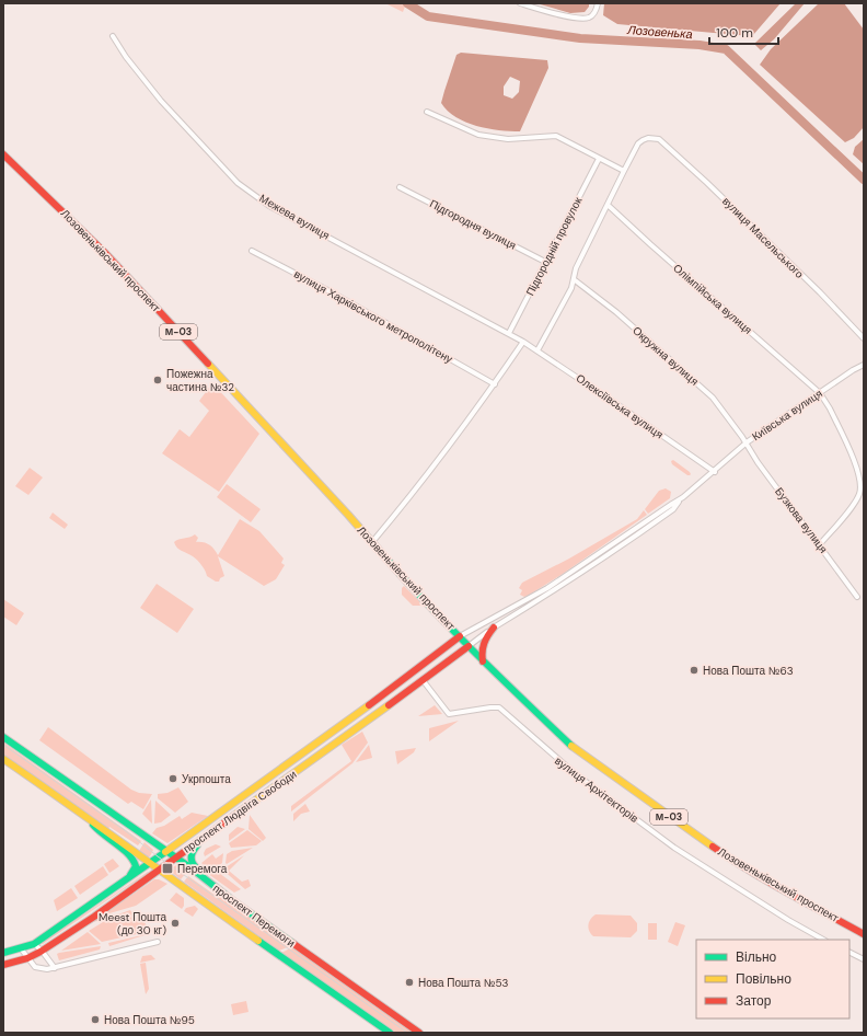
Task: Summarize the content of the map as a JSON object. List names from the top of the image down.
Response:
{
  "streets": {
    "main road": [
      "Лозовеньківський проспект",
      "М-03",
      "проспект Людвіга Свободи",
      "проспект Перемоги"
    ],
    "street": [
      "Межева вулиця",
      "Підгородня вулиця",
      "вулиця Масельського",
      "Підгородній провулок",
      "Олімпійська вулиця",
      "вулиця Харківського метрополітену",
      "Окружна вулиця",
      "Олексіївська вулиця",
      "Київська вулиця",
      "Бузкова вулиця",
      "вулиця Архітекторів"
    ]
  },
  "crossings": [
    ["Межева вулиця", "Підгородній провулок"],
    ["Межева вулиця", "Олексіївська вулиця"],
    ["Підгородня вулиця", "Підгородній провулок"],
    ["Лозовеньківський проспект", "проспект Людвіга Свободи"],
    ["Олімпійська вулиця", "Київська вулиця"],
    ["Олімпійська вулиця", "Бузкова вулиця"],
    ["Окружна вулиця", "Київська вулиця"],
    ["Окружна вулиця", "Бузкова вулиця"],
    ["Олексіївська вулиця", "Київська вулиця"],
    ["Київська вулиця", "Бузкова вулиця"],
    ["вулиця Архітекторів", "проспект Людвіга Свободи"],
    ["проспект Людвіга Свободи", "проспект Перемоги"]
  ],
  "water": ["Лозовенька"],
  "places": {
    "other": [
      "Пожежна частина №32",
      "Нова Пошта №63",
      "Укрпошта",
      "Meest Пошта (до 30 кг)",
      "Нова Пошта №53",
      "Нова Пошта №95"
    ],
    "transit": ["Перемога"]
  },
  "legend": ["Вільно", "Повільно", "Затор"],
  "scale_bar": "100 m"
}
